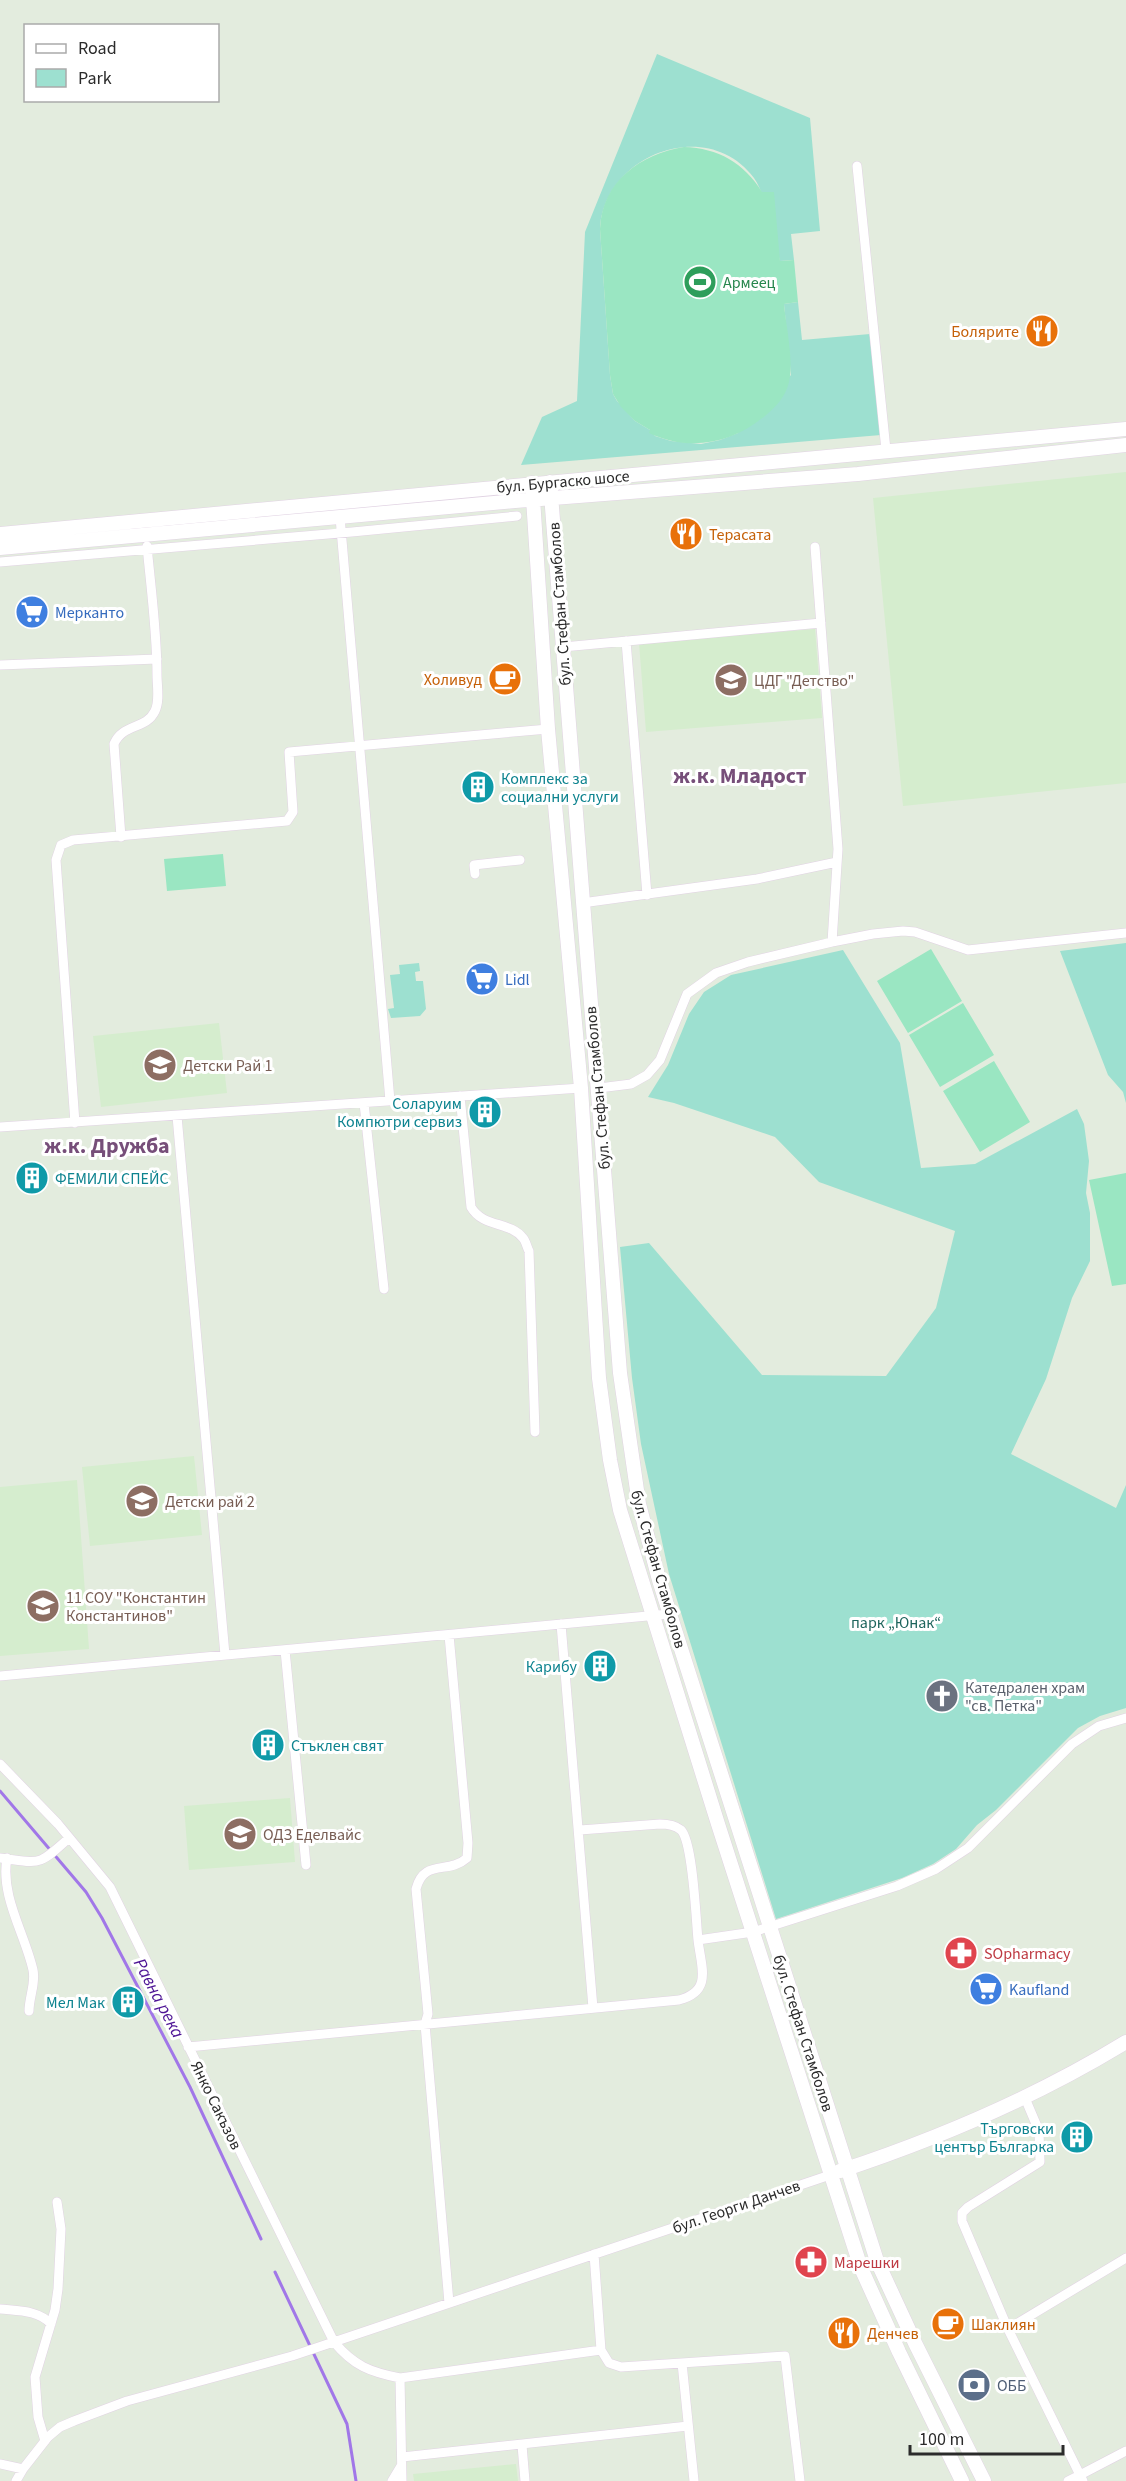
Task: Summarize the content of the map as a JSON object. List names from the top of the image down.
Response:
{
  "streets": {
    "main road": ["бул. Бургаско шосе", "бул. Стефан Стамболов", "бул. Георги Данчев"],
    "street": ["Янко Сакъзов"]
  },
  "crossings": [
    ["бул. Бургаско шосе", "бул. Стефан Стамболов"],
    ["бул. Стефан Стамболов", "бул. Георги Данчев"],
    ["Янко Сакъзов", "бул. Георги Данчев"]
  ],
  "districts": ["ж.к. Младост", "ж.к. Дружба"],
  "water": ["Равна река"],
  "parks": ["парк „Юнак“"],
  "places": {
    "sports": ["Армеец"],
    "restaurant": ["Болярите", "Терасата", "Денчев"],
    "supermarket": ["Мерканто", "Lidl", "Kaufland"],
    "cafe": ["Холивуд", "Шаклиян"],
    "school or university": [
      "ЦДГ \"Детство\"",
      "Детски Рай 1",
      "Детски рай 2",
      "11 СОУ \"Константин Константинов\"",
      "ОДЗ Еделвайс"
    ],
    "building": [
      "Комплекс за социални услуги",
      "Соларуим Компютри сервиз",
      "ФЕМИЛИ СПЕЙС",
      "Карибу",
      "Стъклен свят",
      "Мел Мак",
      "Търговски център Българка"
    ],
    "church": ["Катедрален храм \"св. Петка\""],
    "pharmacy": ["SOpharmacy", "Марешки"],
    "bank": ["ОББ"]
  },
  "legend": ["Road", "Park"],
  "scale_bar": "100 m"
}
